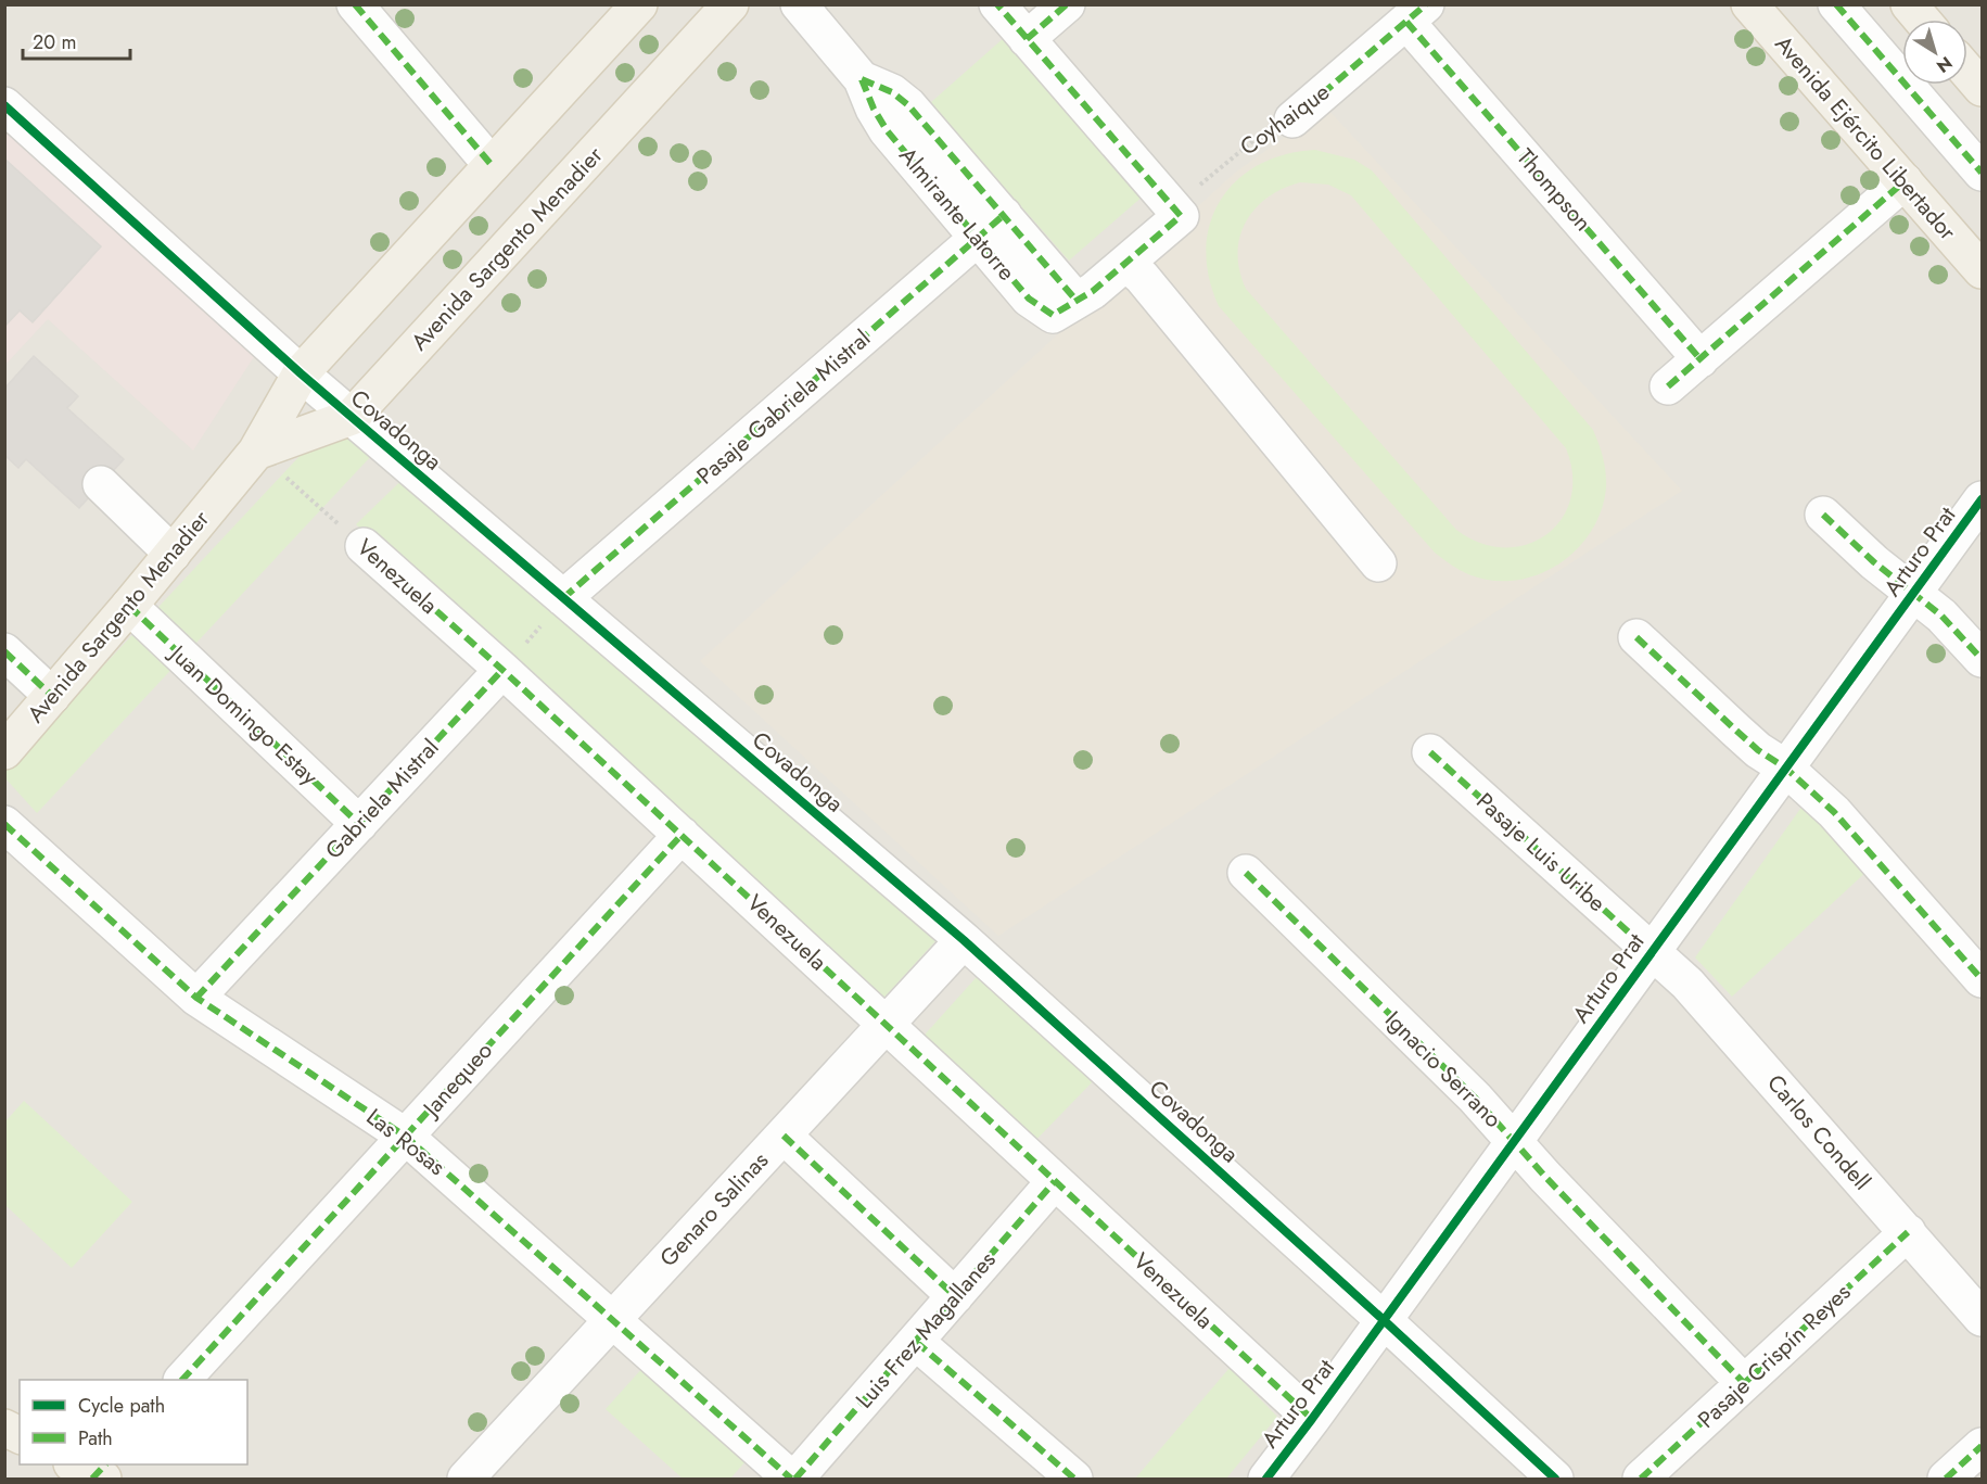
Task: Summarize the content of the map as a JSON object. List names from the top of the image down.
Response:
{
  "streets": {
    "main road": ["Avenida Ejército Libertador", "Avenida Sargento Menadier"],
    "street": [
      "Coyhaique",
      "Thompson",
      "Almirante Latorre",
      "Pasaje Gabriela Mistral",
      "Covadonga",
      "Arturo Prat",
      "Venezuela",
      "Juan Domingo Estay",
      "Gabriela Mistral",
      "Pasaje Luis Uribe",
      "Ignacio Serrano",
      "Janequeo",
      "Carlos Condell",
      "Las Rosas",
      "Genaro Salinas",
      "Luis Frez Magallanes",
      "Pasaje Crispín Reyes"
    ]
  },
  "crossings": [
    ["Coyhaique", "Thompson"],
    ["Coyhaique", "Almirante Latorre"],
    ["Almirante Latorre", "Pasaje Gabriela Mistral"],
    ["Avenida Sargento Menadier", "Covadonga"],
    ["Avenida Sargento Menadier", "Venezuela"],
    ["Avenida Sargento Menadier", "Juan Domingo Estay"],
    ["Pasaje Gabriela Mistral", "Covadonga"],
    ["Covadonga", "Arturo Prat"],
    ["Covadonga", "Genaro Salinas"],
    ["Arturo Prat", "Venezuela"],
    ["Arturo Prat", "Pasaje Luis Uribe"],
    ["Arturo Prat", "Ignacio Serrano"],
    ["Arturo Prat", "Carlos Condell"],
    ["Venezuela", "Gabriela Mistral"],
    ["Venezuela", "Janequeo"],
    ["Venezuela", "Genaro Salinas"],
    ["Venezuela", "Luis Frez Magallanes"],
    ["Juan Domingo Estay", "Gabriela Mistral"],
    ["Gabriela Mistral", "Las Rosas"],
    ["Pasaje Luis Uribe", "Carlos Condell"],
    ["Ignacio Serrano", "Pasaje Crispín Reyes"],
    ["Janequeo", "Las Rosas"],
    ["Carlos Condell", "Pasaje Crispín Reyes"],
    ["Las Rosas", "Genaro Salinas"],
    ["Las Rosas", "Luis Frez Magallanes"]
  ],
  "legend": ["Cycle path", "Path"],
  "scale_bar": "20 m",
  "north": "bottom right"
}
